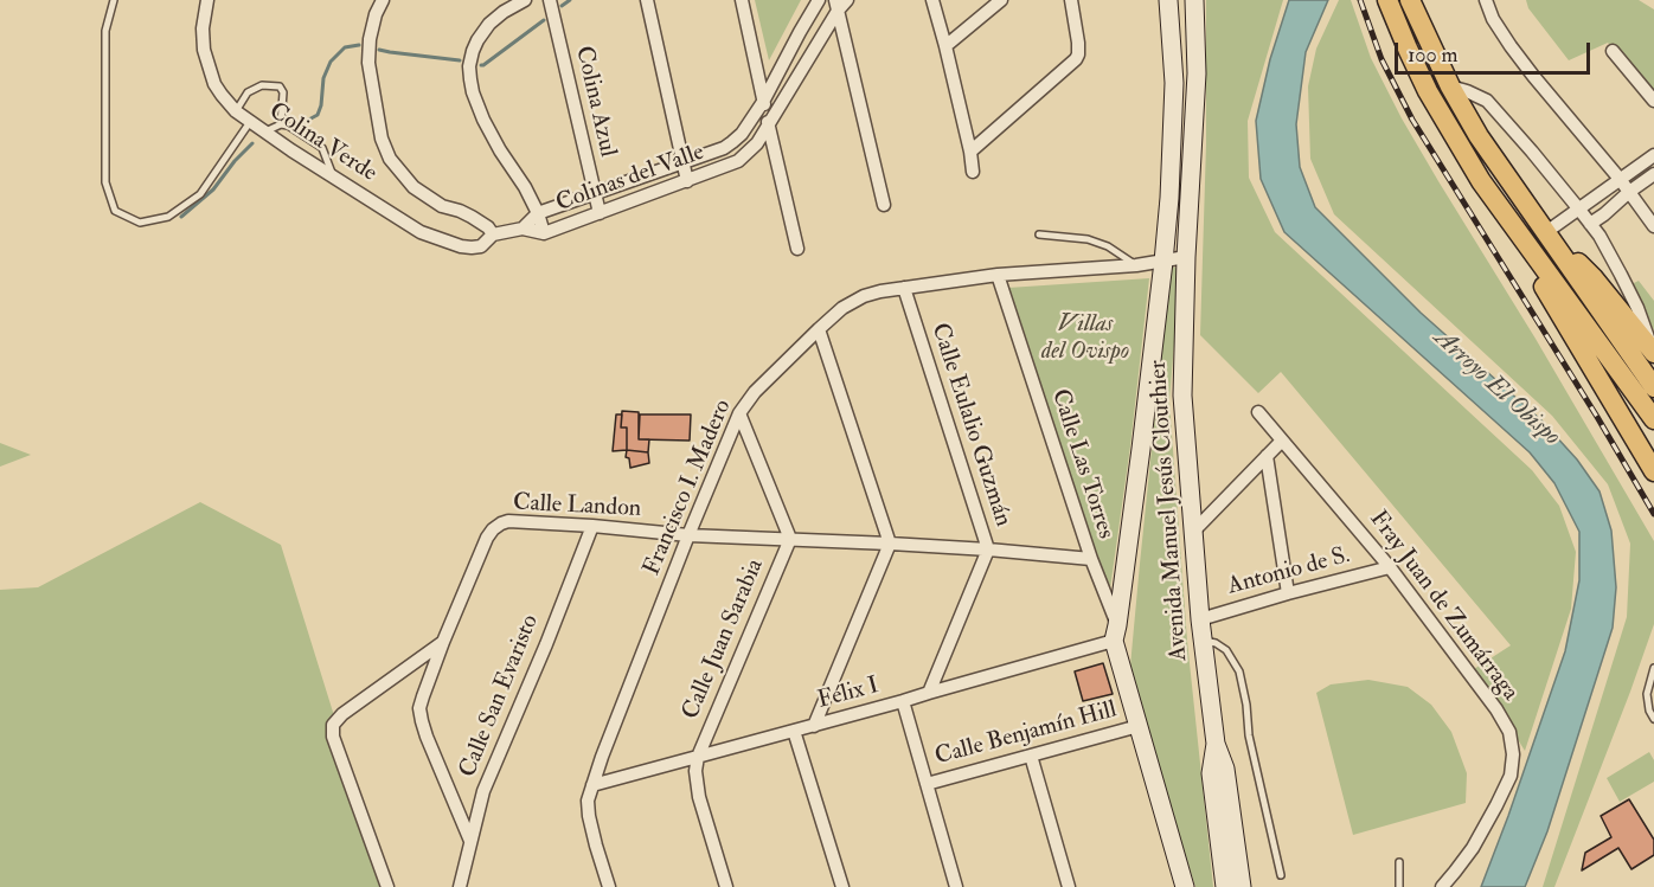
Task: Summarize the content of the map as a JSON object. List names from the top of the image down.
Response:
{
  "streets": {
    "street": [
      "Colina Azul",
      "Colina Verde",
      "Colinas del Valle",
      "Calle Eulalio Guzmán",
      "Calle Las Torres",
      "Francisco I. Madero",
      "Calle Landon",
      "Avenida Manuel Jesús Clouthier",
      "Antonio de S.",
      "Fray Juan de Zumárraga",
      "Calle Juan Sarabia",
      "Félix I",
      "Calle San Evaristo",
      "Calle Benjamín Hill"
    ]
  },
  "crossings": [
    ["Colina Azul", "Colinas del Valle"],
    ["Colina Verde", "Colinas del Valle"],
    ["Calle Eulalio Guzmán", "Francisco I. Madero"],
    ["Calle Eulalio Guzmán", "Calle Landon"],
    ["Calle Eulalio Guzmán", "Félix I"],
    ["Calle Las Torres", "Francisco I. Madero"],
    ["Calle Las Torres", "Calle Landon"],
    ["Calle Las Torres", "Avenida Manuel Jesús Clouthier"],
    ["Calle Las Torres", "Félix I"],
    ["Francisco I. Madero", "Calle Landon"],
    ["Francisco I. Madero", "Avenida Manuel Jesús Clouthier"],
    ["Francisco I. Madero", "Calle Juan Sarabia"],
    ["Francisco I. Madero", "Félix I"],
    ["Calle Landon", "Calle Juan Sarabia"],
    ["Calle Landon", "Calle San Evaristo"],
    ["Avenida Manuel Jesús Clouthier", "Antonio de S."],
    ["Avenida Manuel Jesús Clouthier", "Félix I"],
    ["Avenida Manuel Jesús Clouthier", "Calle Benjamín Hill"],
    ["Antonio de S.", "Fray Juan de Zumárraga"],
    ["Calle Juan Sarabia", "Félix I"]
  ],
  "water": ["Arroyo El Obispo"],
  "parks": ["Villas del Ovispo"],
  "scale_bar": "100 m"
}
